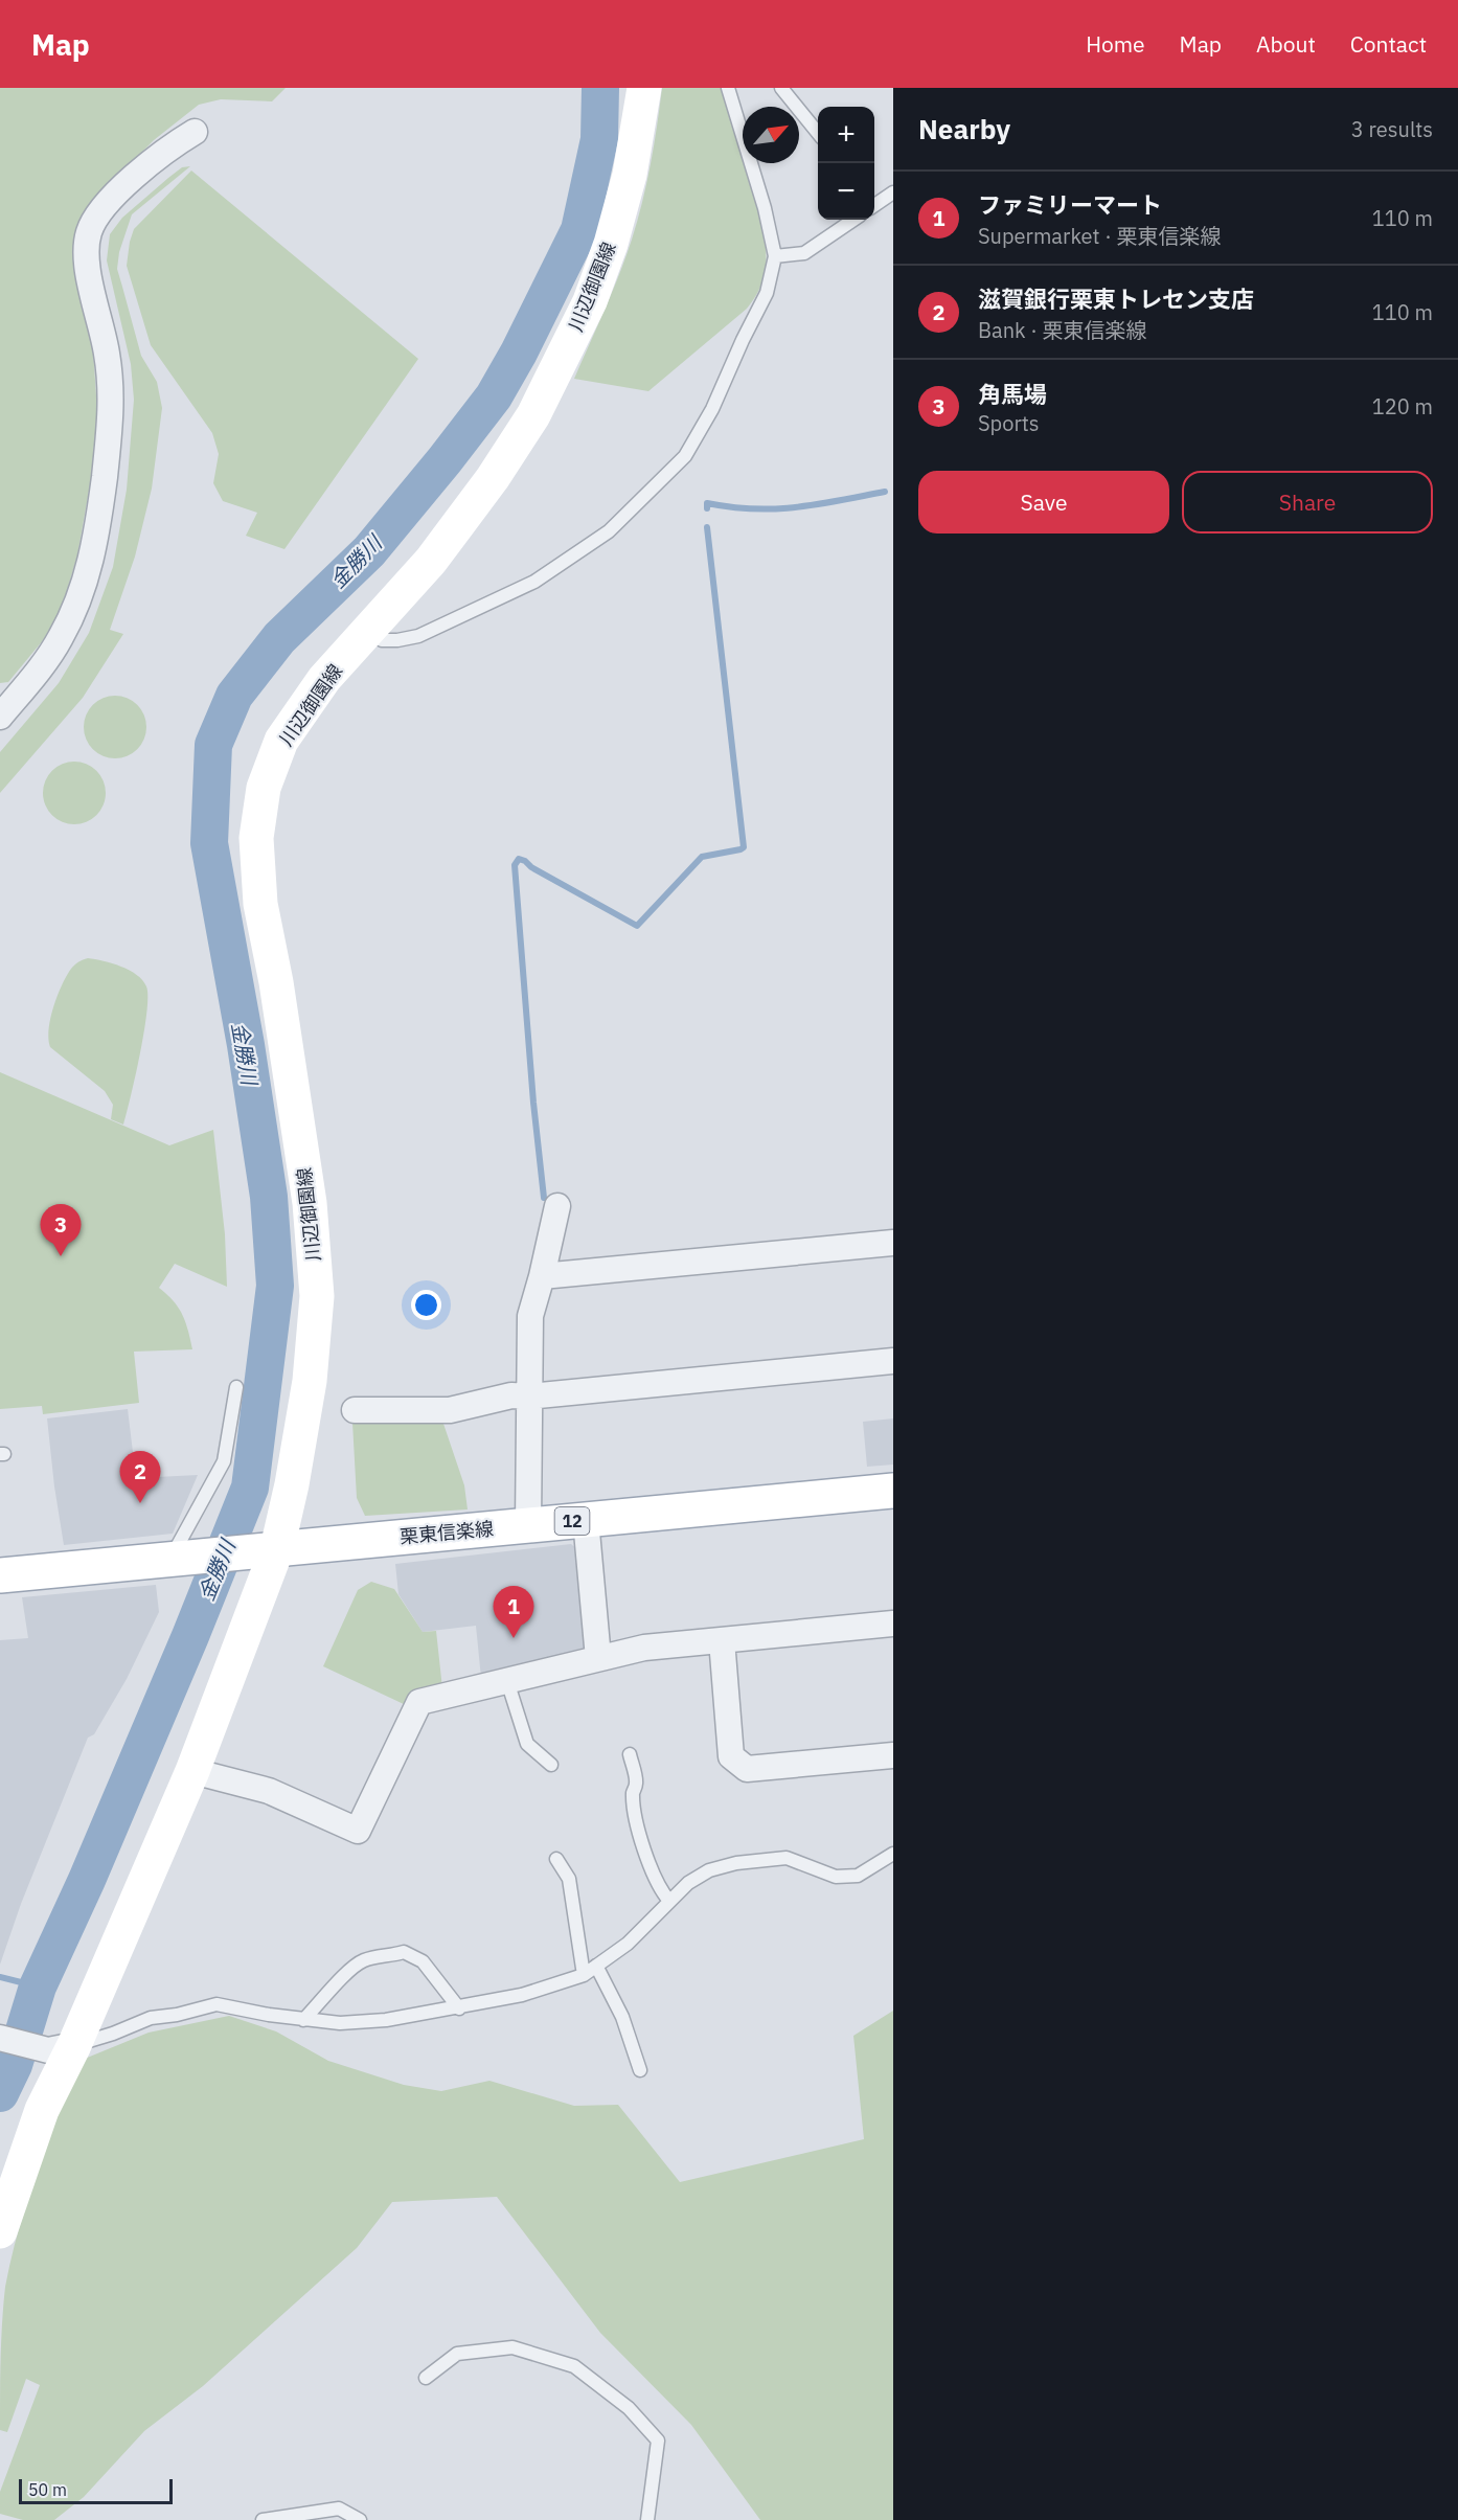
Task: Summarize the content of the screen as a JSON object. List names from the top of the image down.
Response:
{
  "streets": {
    "main road": ["川辺御園線", "12", "栗東信楽線"]
  },
  "crossings": [
    ["川辺御園線", "栗東信楽線"]
  ],
  "water": ["金勝川"],
  "scale_bar": "50 m",
  "north": "top right",
  "page": {
    "header": "Map",
    "nav": [
      "Home",
      "Map",
      "About",
      "Contact"
    ],
    "heading": ["Nearby", "3 results"],
    "map_buttons": ["+", "−"],
    "list": [
      {
        "mark": "1",
        "name": "ファミリーマート",
        "note": "Supermarket · 栗東信楽線",
        "value": "110 m"
      },
      {
        "mark": "2",
        "name": "滋賀銀行栗東トレセン支店",
        "note": "Bank · 栗東信楽線",
        "value": "110 m"
      },
      {
        "mark": "3",
        "name": "角馬場",
        "note": "Sports",
        "value": "120 m"
      }
    ],
    "buttons": ["Save", "Share"],
    "pins": ["3", "2", "1"],
    "scale": "50 m"
  }
}
